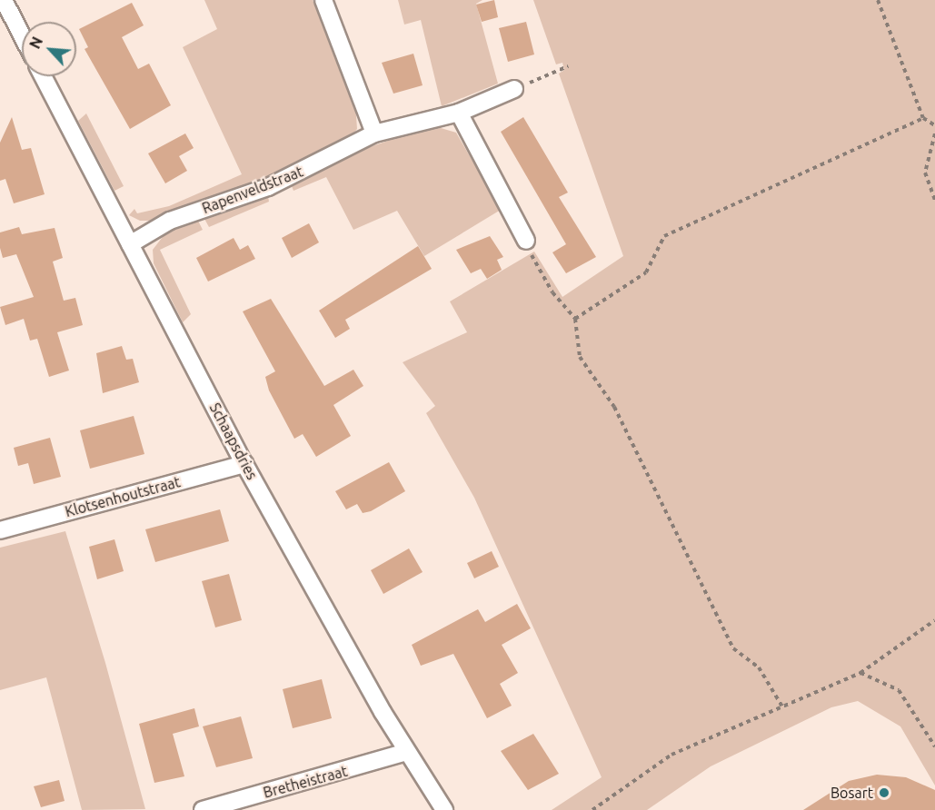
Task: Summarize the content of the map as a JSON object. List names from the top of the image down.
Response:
{
  "streets": {
    "street": [
      "Rapenveldstraat",
      "Schaapsdries",
      "Klotsenhoutstraat",
      "Bretheistraat"
    ]
  },
  "crossings": [
    ["Rapenveldstraat", "Schaapsdries"],
    ["Schaapsdries", "Klotsenhoutstraat"],
    ["Schaapsdries", "Bretheistraat"]
  ],
  "places": ["Bosart"],
  "north": "top left"
}
